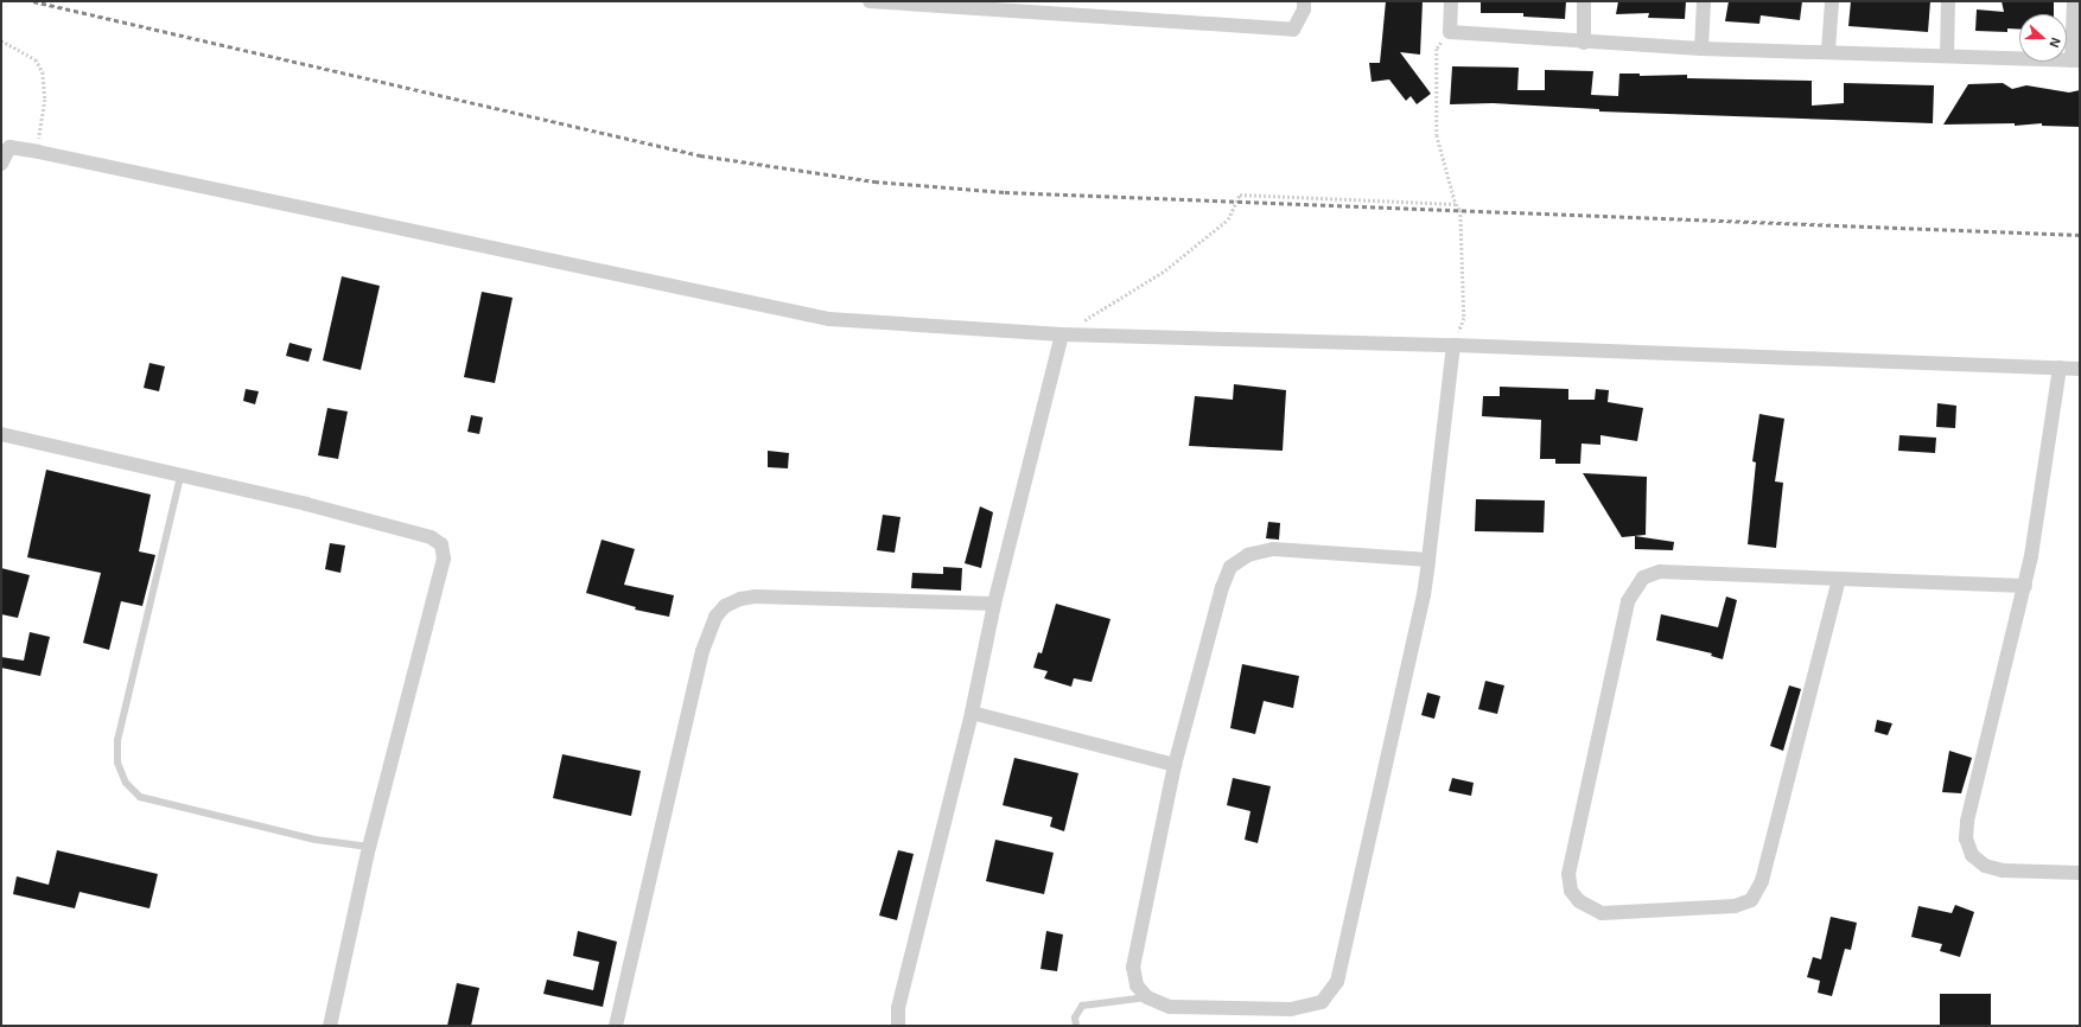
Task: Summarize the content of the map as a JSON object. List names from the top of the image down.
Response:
{
  "north": "right"
}
